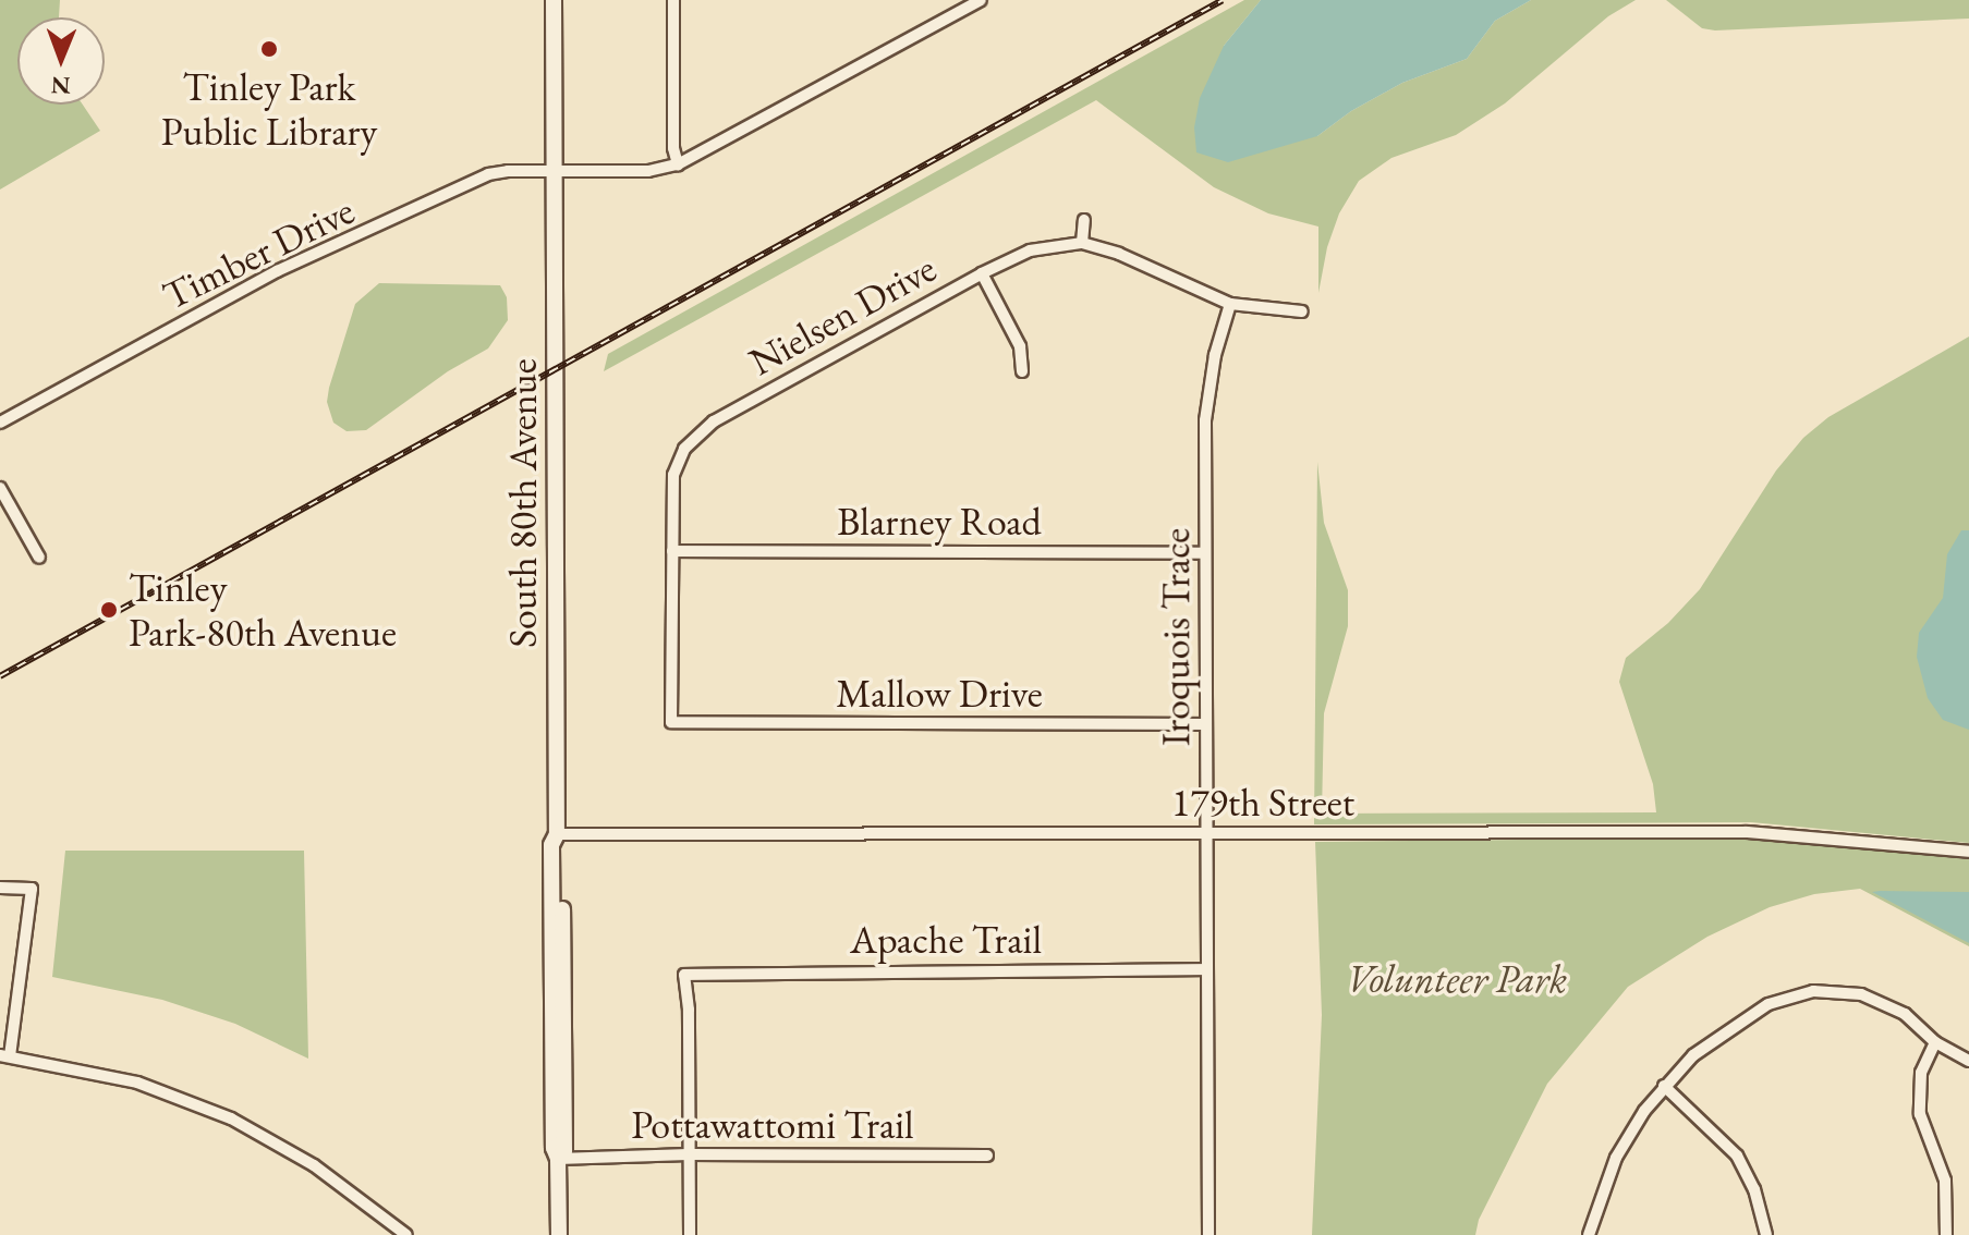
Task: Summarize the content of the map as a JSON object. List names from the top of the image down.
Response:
{
  "streets": {
    "street": [
      "Timber Drive",
      "Nielsen Drive",
      "South 80th Avenue",
      "Blarney Road",
      "Iroquois Trace",
      "Mallow Drive",
      "179th Street",
      "Apache Trail",
      "Pottawattomi Trail"
    ]
  },
  "crossings": [
    ["Timber Drive", "South 80th Avenue"],
    ["Nielsen Drive", "Blarney Road"],
    ["Nielsen Drive", "Iroquois Trace"],
    ["Nielsen Drive", "Mallow Drive"],
    ["South 80th Avenue", "179th Street"],
    ["South 80th Avenue", "Pottawattomi Trail"],
    ["Blarney Road", "Iroquois Trace"],
    ["Iroquois Trace", "Mallow Drive"],
    ["Iroquois Trace", "179th Street"],
    ["Iroquois Trace", "Apache Trail"],
    ["Apache Trail", "Pottawattomi Trail"]
  ],
  "parks": ["Volunteer Park"],
  "places": ["Tinley Park Public Library", "Tinley Park-80th Avenue"],
  "north": "bottom"
}
